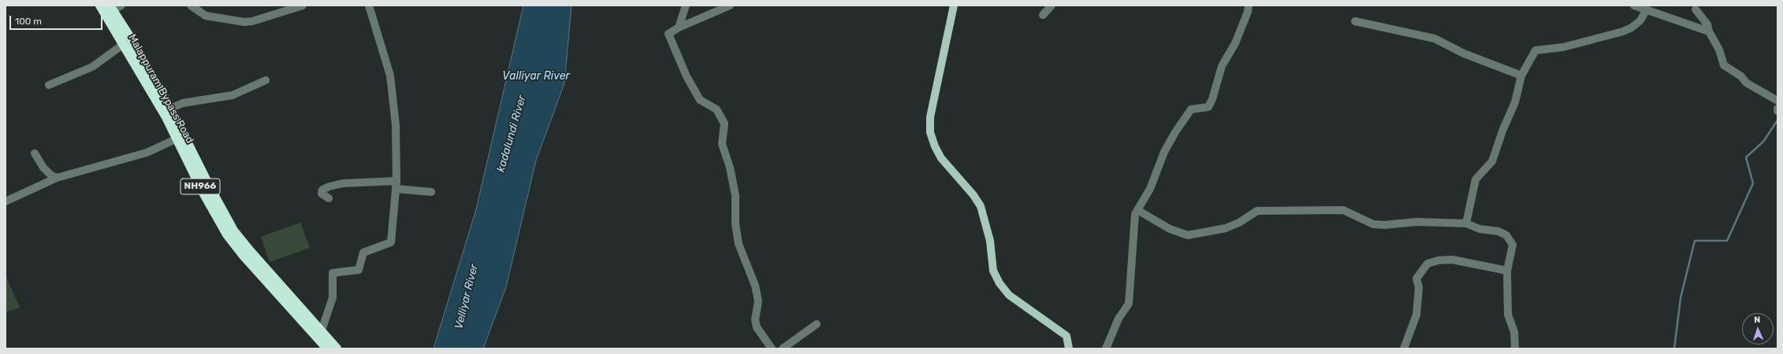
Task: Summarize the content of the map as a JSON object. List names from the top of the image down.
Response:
{
  "streets": {
    "highway": ["Malappuram Bypass Road", "NH966"]
  },
  "water": ["Valliyar River", "kadalundi River", "Velliyar River"],
  "scale_bar": "100 m",
  "north": "top"
}
